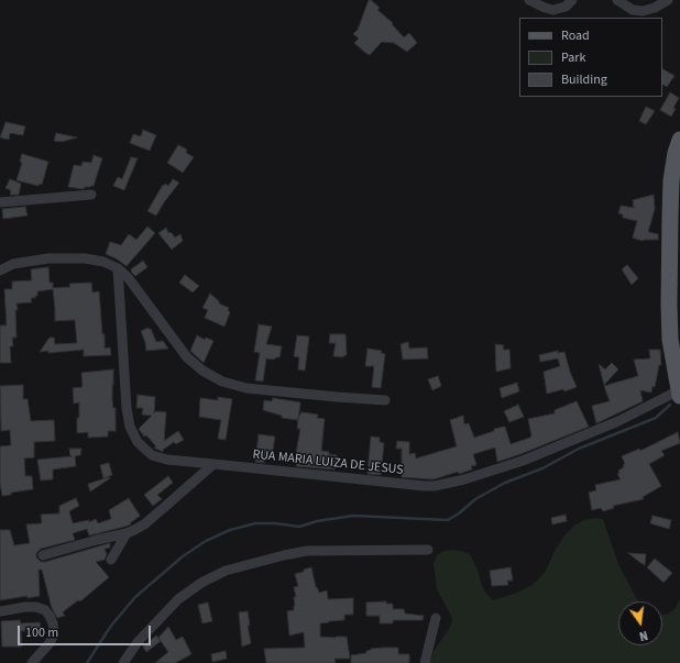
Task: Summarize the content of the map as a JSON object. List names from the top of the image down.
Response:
{
  "streets": {
    "street": ["RUA MARIA LUIZA DE JESUS"]
  },
  "legend": ["Road", "Park", "Building"],
  "scale_bar": "100 m",
  "north": "bottom"
}
